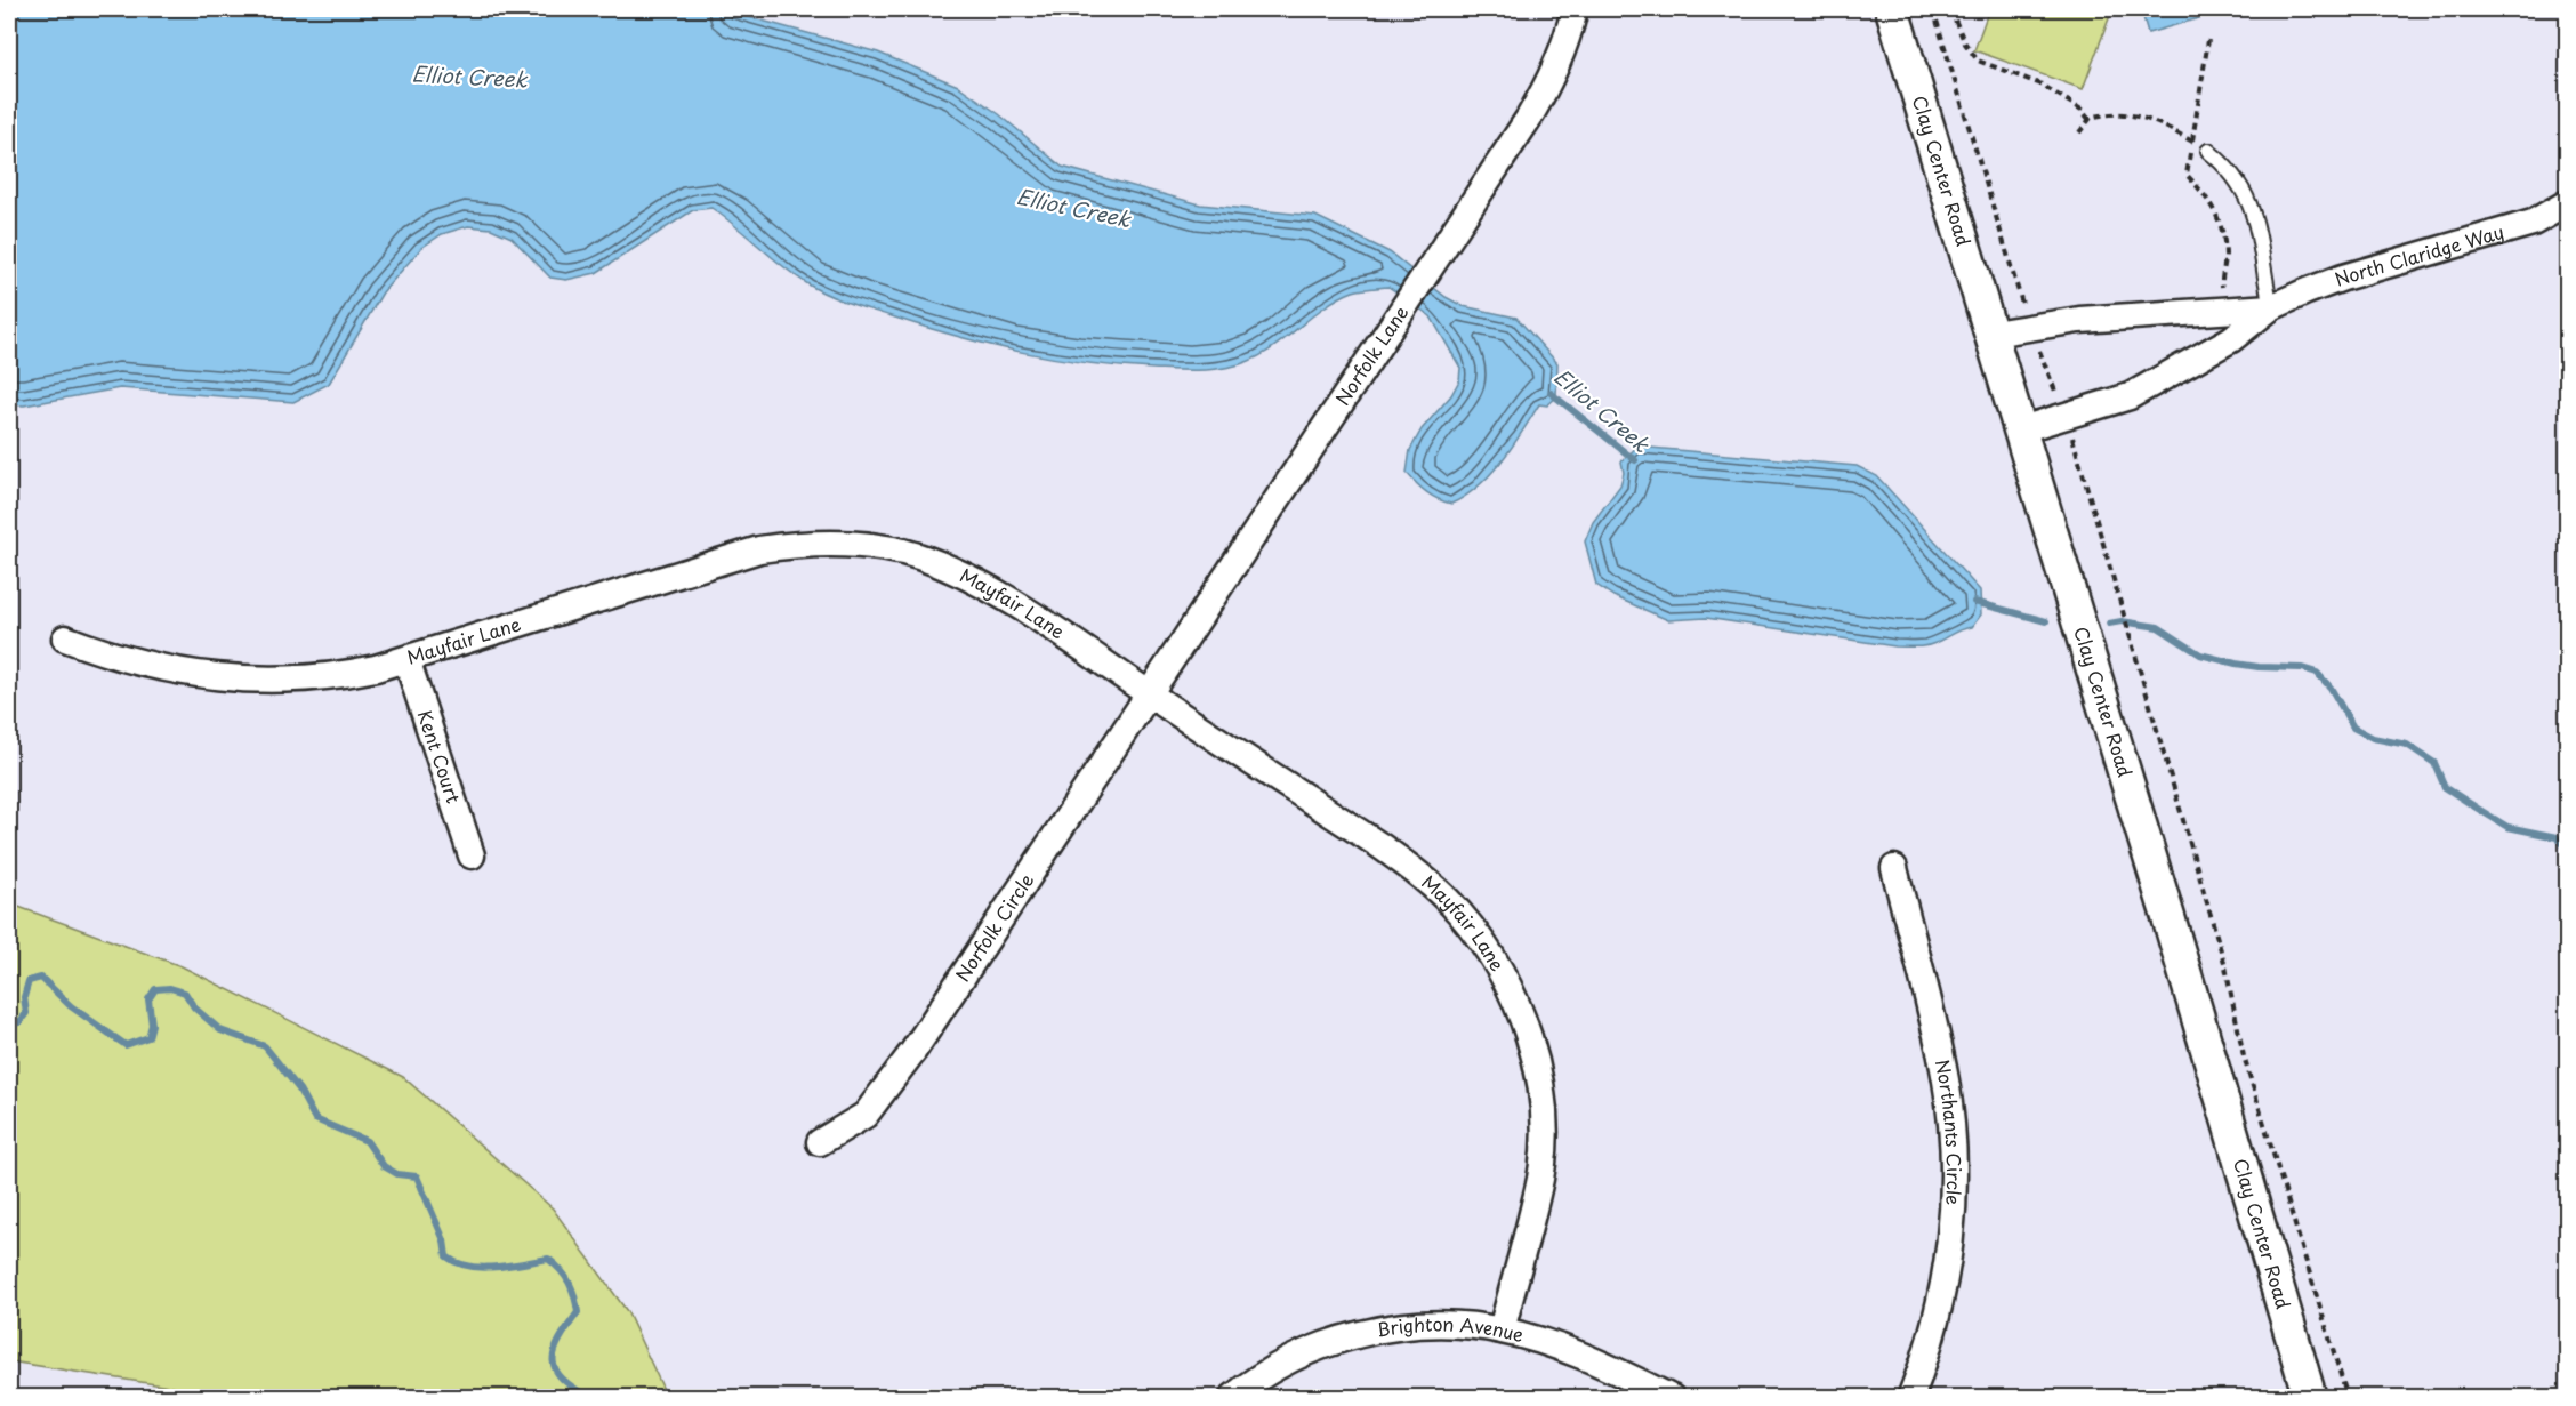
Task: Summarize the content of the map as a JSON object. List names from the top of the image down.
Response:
{
  "streets": {
    "street": [
      "Clay Center Road",
      "North Claridge Way",
      "Norfolk Lane",
      "Mayfair Lane",
      "Kent Court",
      "Norfolk Circle",
      "Northants Circle",
      "Brighton Avenue"
    ]
  },
  "crossings": [
    ["Clay Center Road", "North Claridge Way"],
    ["Norfolk Lane", "Mayfair Lane"],
    ["Norfolk Lane", "Norfolk Circle"],
    ["Mayfair Lane", "Kent Court"],
    ["Mayfair Lane", "Norfolk Circle"],
    ["Mayfair Lane", "Brighton Avenue"]
  ],
  "water": ["Elliot Creek"]
}
